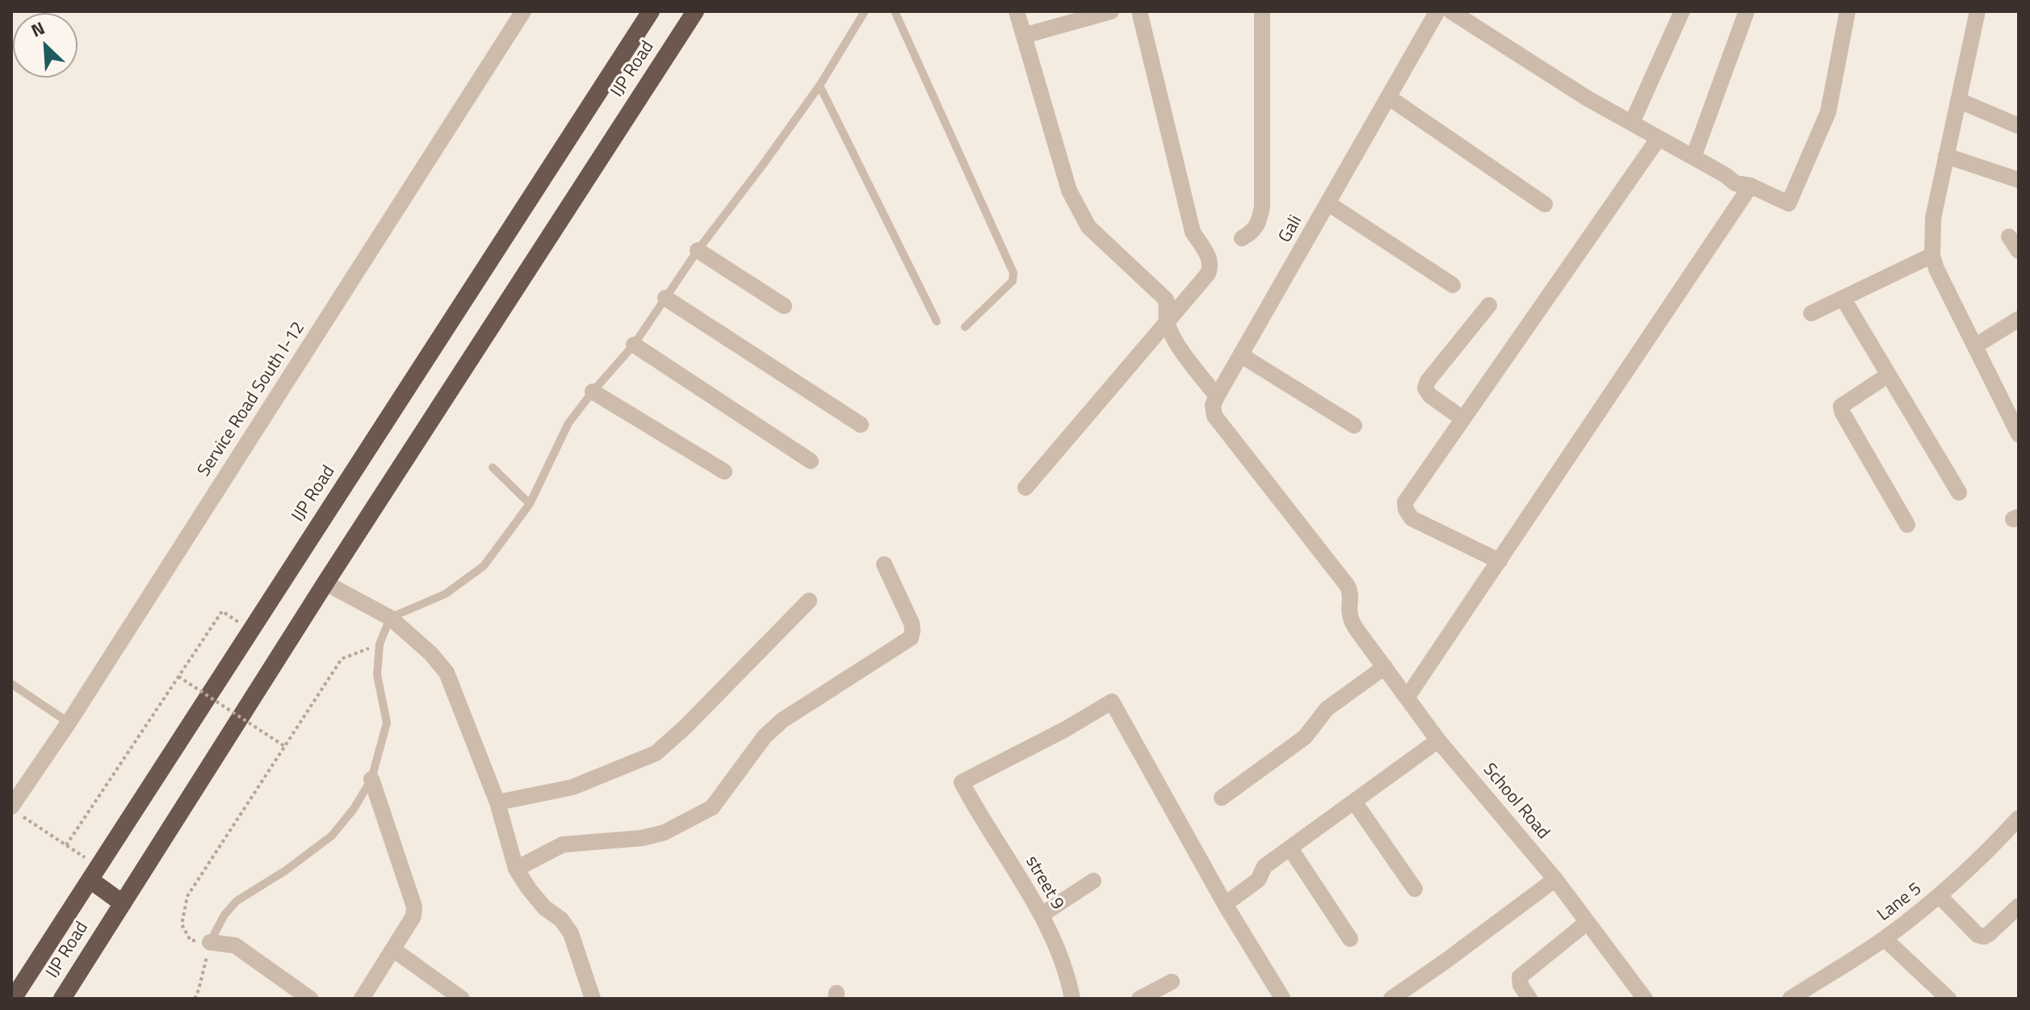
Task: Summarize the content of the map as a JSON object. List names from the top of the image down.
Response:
{
  "streets": {
    "highway": ["IJP Road"],
    "street": [
      "Gali",
      "Service Road South I-12",
      "School Road",
      "street 9",
      "Lane 5"
    ]
  },
  "crossings": [
    ["Gali", "School Road"]
  ],
  "north": "top left"
}
